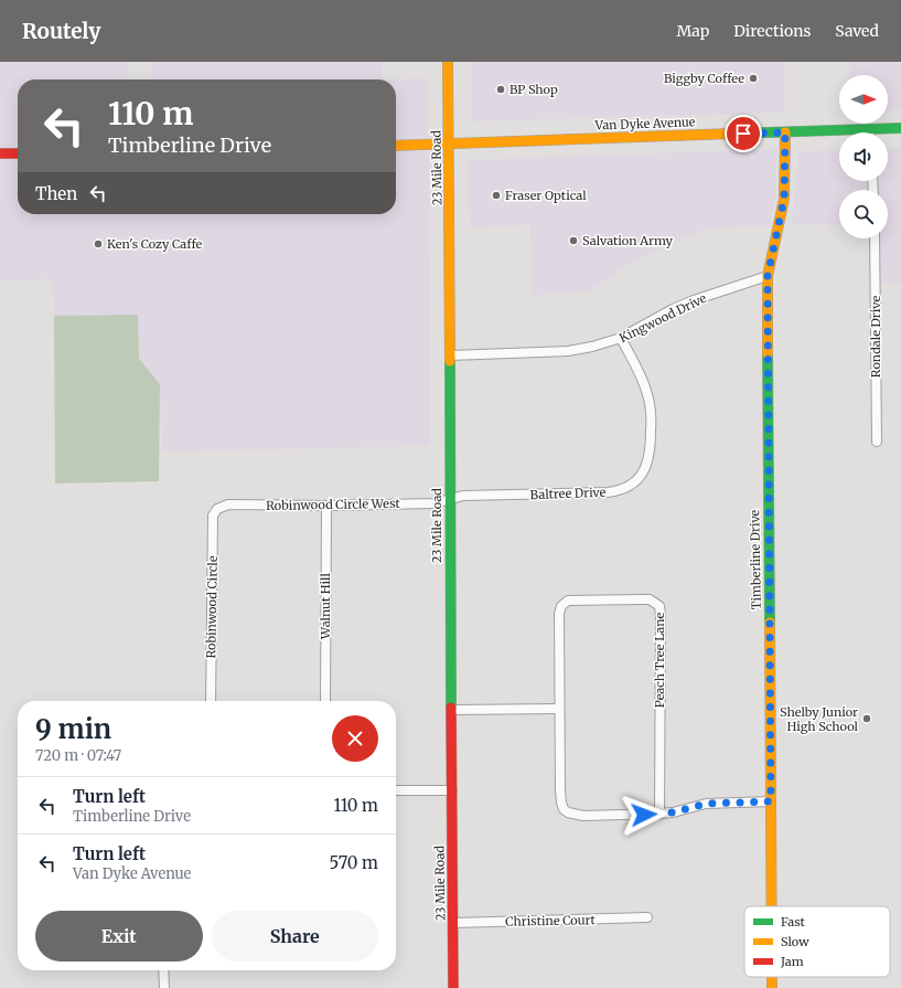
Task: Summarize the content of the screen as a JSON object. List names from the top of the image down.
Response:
{
  "streets": {
    "main road": ["Van Dyke Avenue", "23 Mile Road", "Timberline Drive"],
    "street": [
      "Kingwood Drive",
      "Rondale Drive",
      "Baltree Drive",
      "Robinwood Circle West",
      "Walnut Hill",
      "Robinwood Circle",
      "Peach Tree Lane",
      "Christine Court"
    ]
  },
  "crossings": [
    ["Van Dyke Avenue", "23 Mile Road"],
    ["Van Dyke Avenue", "Timberline Drive"],
    ["23 Mile Road", "Kingwood Drive"],
    ["23 Mile Road", "Baltree Drive"],
    ["23 Mile Road", "Robinwood Circle West"],
    ["23 Mile Road", "Christine Court"],
    ["Kingwood Drive", "Baltree Drive"],
    ["Kingwood Drive", "Timberline Drive"],
    ["Baltree Drive", "Robinwood Circle West"],
    ["Robinwood Circle West", "Walnut Hill"],
    ["Robinwood Circle West", "Robinwood Circle"]
  ],
  "places": [
    "Biggby Coffee",
    "BP Shop",
    "Fraser Optical",
    "Salvation Army",
    "Ken's Cozy Caffe",
    "Shelby Junior High School"
  ],
  "legend": ["Fast", "Slow", "Jam"],
  "north": "right",
  "page": {
    "header": "Routely",
    "nav": ["Map", "Directions", "Saved"],
    "turn": ["110 m", "Timberline Drive"],
    "then": "Then",
    "heading": ["9 min", "720 m · 07:47"],
    "list": [
      {
        "name": "Turn left",
        "note": "Timberline Drive",
        "value": "110 m"
      },
      {
        "name": "Turn left",
        "note": "Van Dyke Avenue",
        "value": "570 m"
      }
    ],
    "buttons": ["Exit", "Share"]
  }
}
